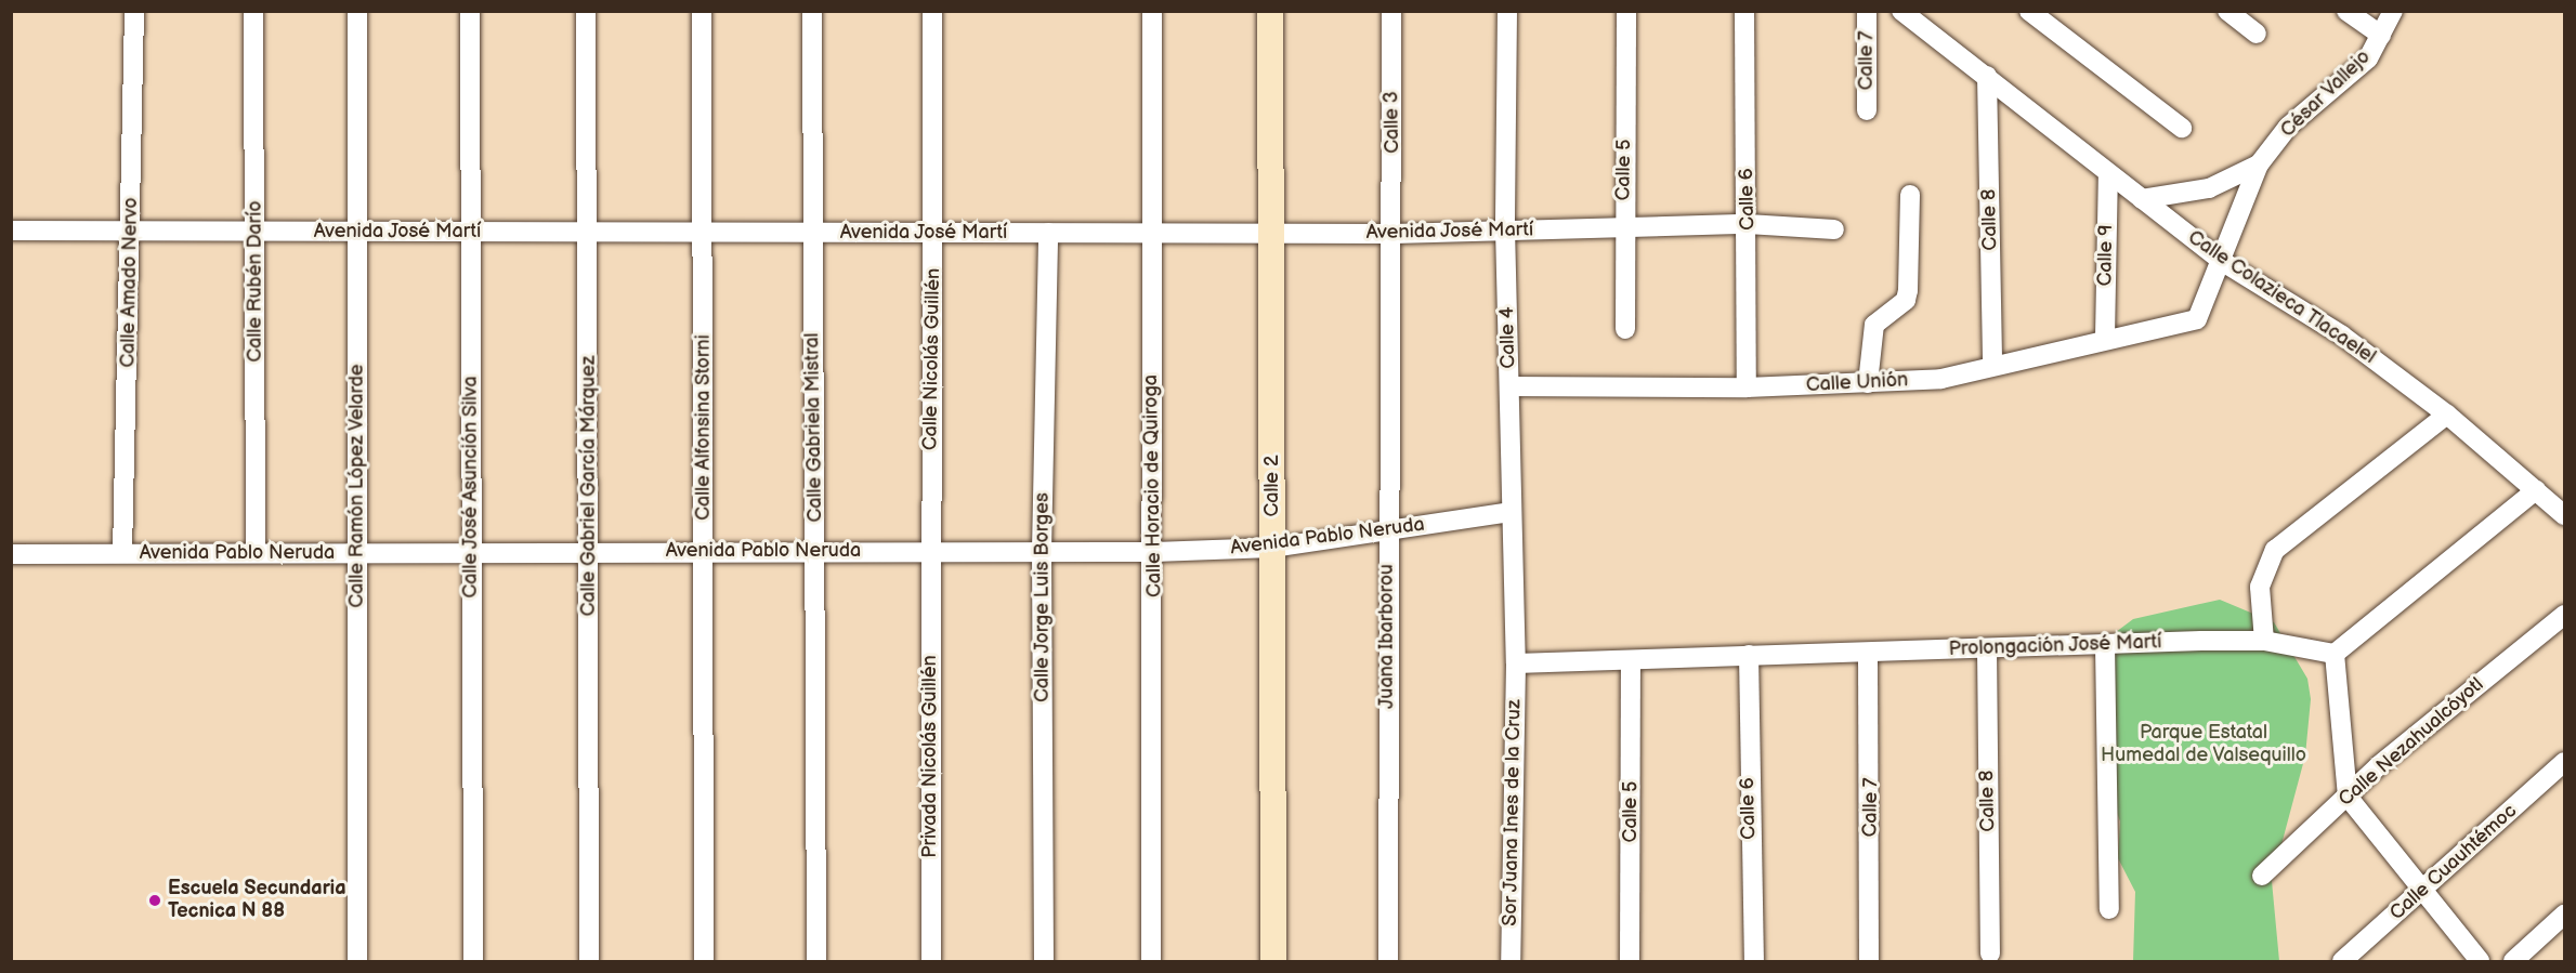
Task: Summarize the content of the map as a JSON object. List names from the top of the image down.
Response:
{
  "streets": {
    "street": [
      "Calle 7",
      "César Vallejo",
      "Calle 3",
      "Calle 5",
      "Calle 6",
      "Calle 8",
      "Avenida José Martí",
      "Calle 9",
      "Calle Rubén Darío",
      "Calle Amado Nervo",
      "Calle Colazieca Tlacaelel",
      "Calle 4",
      "Calle Nicolás Guillén",
      "Calle Unión",
      "Calle Alfonsina Storni",
      "Calle Gabriela Mistral",
      "Calle Ramón López Velarde",
      "Calle Gabriel García Márquez",
      "Calle Horacio de Quiroga",
      "Calle 2",
      "Calle José Asunción Silva",
      "Avenida Pablo Neruda",
      "Calle Jorge Luis Borges",
      "Juana Ibarborou",
      "Prolongación José Martí",
      "Calle Nezahualcóyotl",
      "Privada Nicolás Guillén",
      "Sor Juana Ines de la Cruz",
      "Calle Cuauhtémoc"
    ]
  },
  "crossings": [
    ["Calle 7", "Prolongación José Martí"],
    ["César Vallejo", "Calle Colazieca Tlacaelel"],
    ["César Vallejo", "Calle Unión"],
    ["Calle 3", "Avenida José Martí"],
    ["Calle 3", "Juana Ibarborou"],
    ["Calle 5", "Avenida José Martí"],
    ["Calle 5", "Prolongación José Martí"],
    ["Calle 6", "Avenida José Martí"],
    ["Calle 6", "Calle Unión"],
    ["Calle 6", "Prolongación José Martí"],
    ["Calle 8", "Calle Colazieca Tlacaelel"],
    ["Calle 8", "Calle Unión"],
    ["Calle 8", "Prolongación José Martí"],
    ["Avenida José Martí", "Calle Rubén Darío"],
    ["Avenida José Martí", "Calle Amado Nervo"],
    ["Avenida José Martí", "Calle 4"],
    ["Avenida José Martí", "Calle Nicolás Guillén"],
    ["Avenida José Martí", "Calle Alfonsina Storni"],
    ["Avenida José Martí", "Calle Gabriela Mistral"],
    ["Avenida José Martí", "Calle Ramón López Velarde"],
    ["Avenida José Martí", "Calle Gabriel García Márquez"],
    ["Avenida José Martí", "Calle Horacio de Quiroga"],
    ["Avenida José Martí", "Calle 2"],
    ["Avenida José Martí", "Calle José Asunción Silva"],
    ["Avenida José Martí", "Calle Jorge Luis Borges"],
    ["Avenida José Martí", "Juana Ibarborou"],
    ["Calle 9", "Calle Colazieca Tlacaelel"],
    ["Calle 9", "Calle Unión"],
    ["Calle Rubén Darío", "Avenida Pablo Neruda"],
    ["Calle Amado Nervo", "Avenida Pablo Neruda"],
    ["Calle 4", "Calle Unión"],
    ["Calle 4", "Avenida Pablo Neruda"],
    ["Calle 4", "Prolongación José Martí"],
    ["Calle 4", "Sor Juana Ines de la Cruz"],
    ["Calle Nicolás Guillén", "Avenida Pablo Neruda"],
    ["Calle Nicolás Guillén", "Privada Nicolás Guillén"],
    ["Calle Alfonsina Storni", "Avenida Pablo Neruda"],
    ["Calle Gabriela Mistral", "Avenida Pablo Neruda"],
    ["Calle Ramón López Velarde", "Avenida Pablo Neruda"],
    ["Calle Gabriel García Márquez", "Avenida Pablo Neruda"],
    ["Calle Horacio de Quiroga", "Avenida Pablo Neruda"],
    ["Calle 2", "Avenida Pablo Neruda"],
    ["Calle José Asunción Silva", "Avenida Pablo Neruda"],
    ["Avenida Pablo Neruda", "Calle Jorge Luis Borges"],
    ["Avenida Pablo Neruda", "Juana Ibarborou"],
    ["Avenida Pablo Neruda", "Privada Nicolás Guillén"],
    ["Prolongación José Martí", "Sor Juana Ines de la Cruz"]
  ],
  "parks": ["Parque Estatal Humedal de Valsequillo"],
  "places": ["Escuela Secundaria Tecnica N 88"]
}
